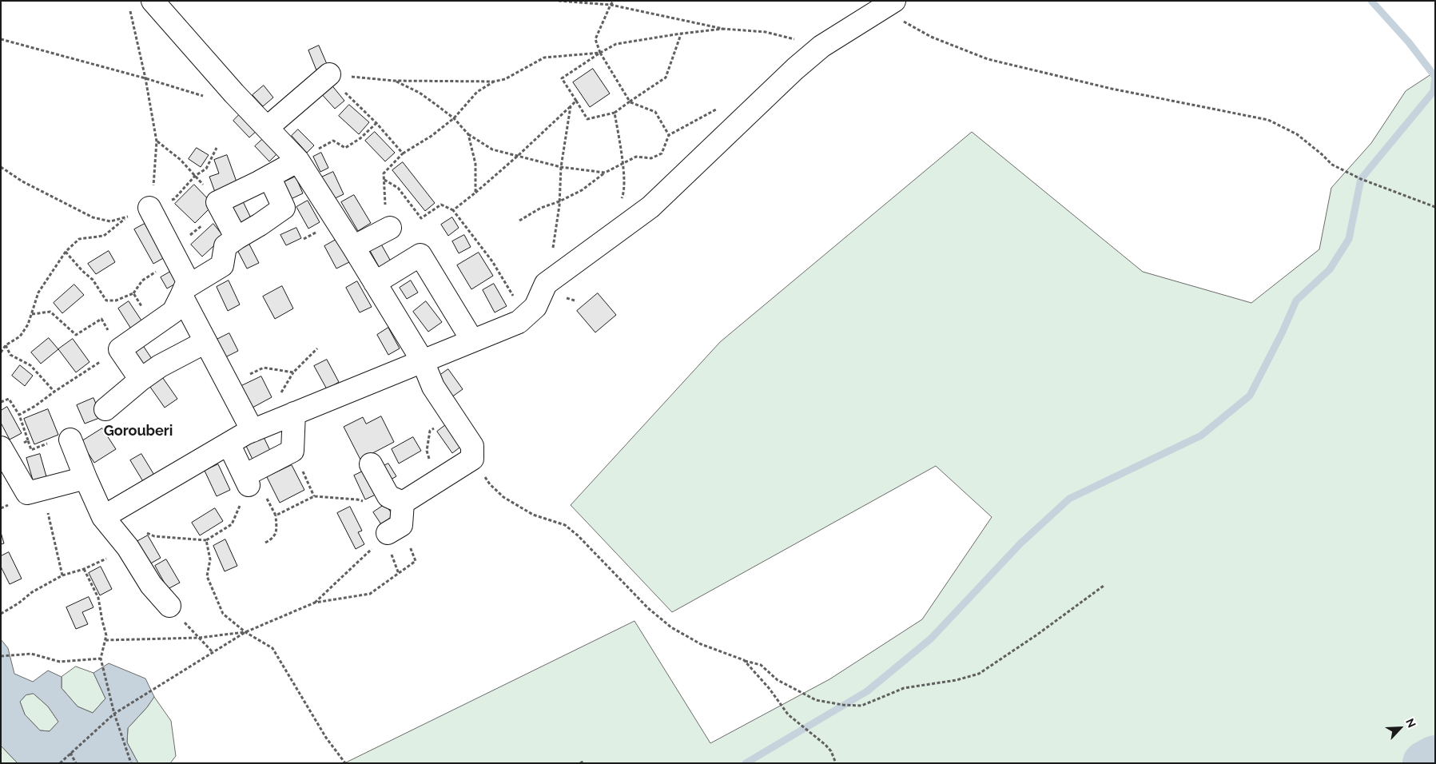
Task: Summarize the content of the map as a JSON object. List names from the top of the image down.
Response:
{
  "districts": ["Gorouberi"],
  "north": "top right"
}
